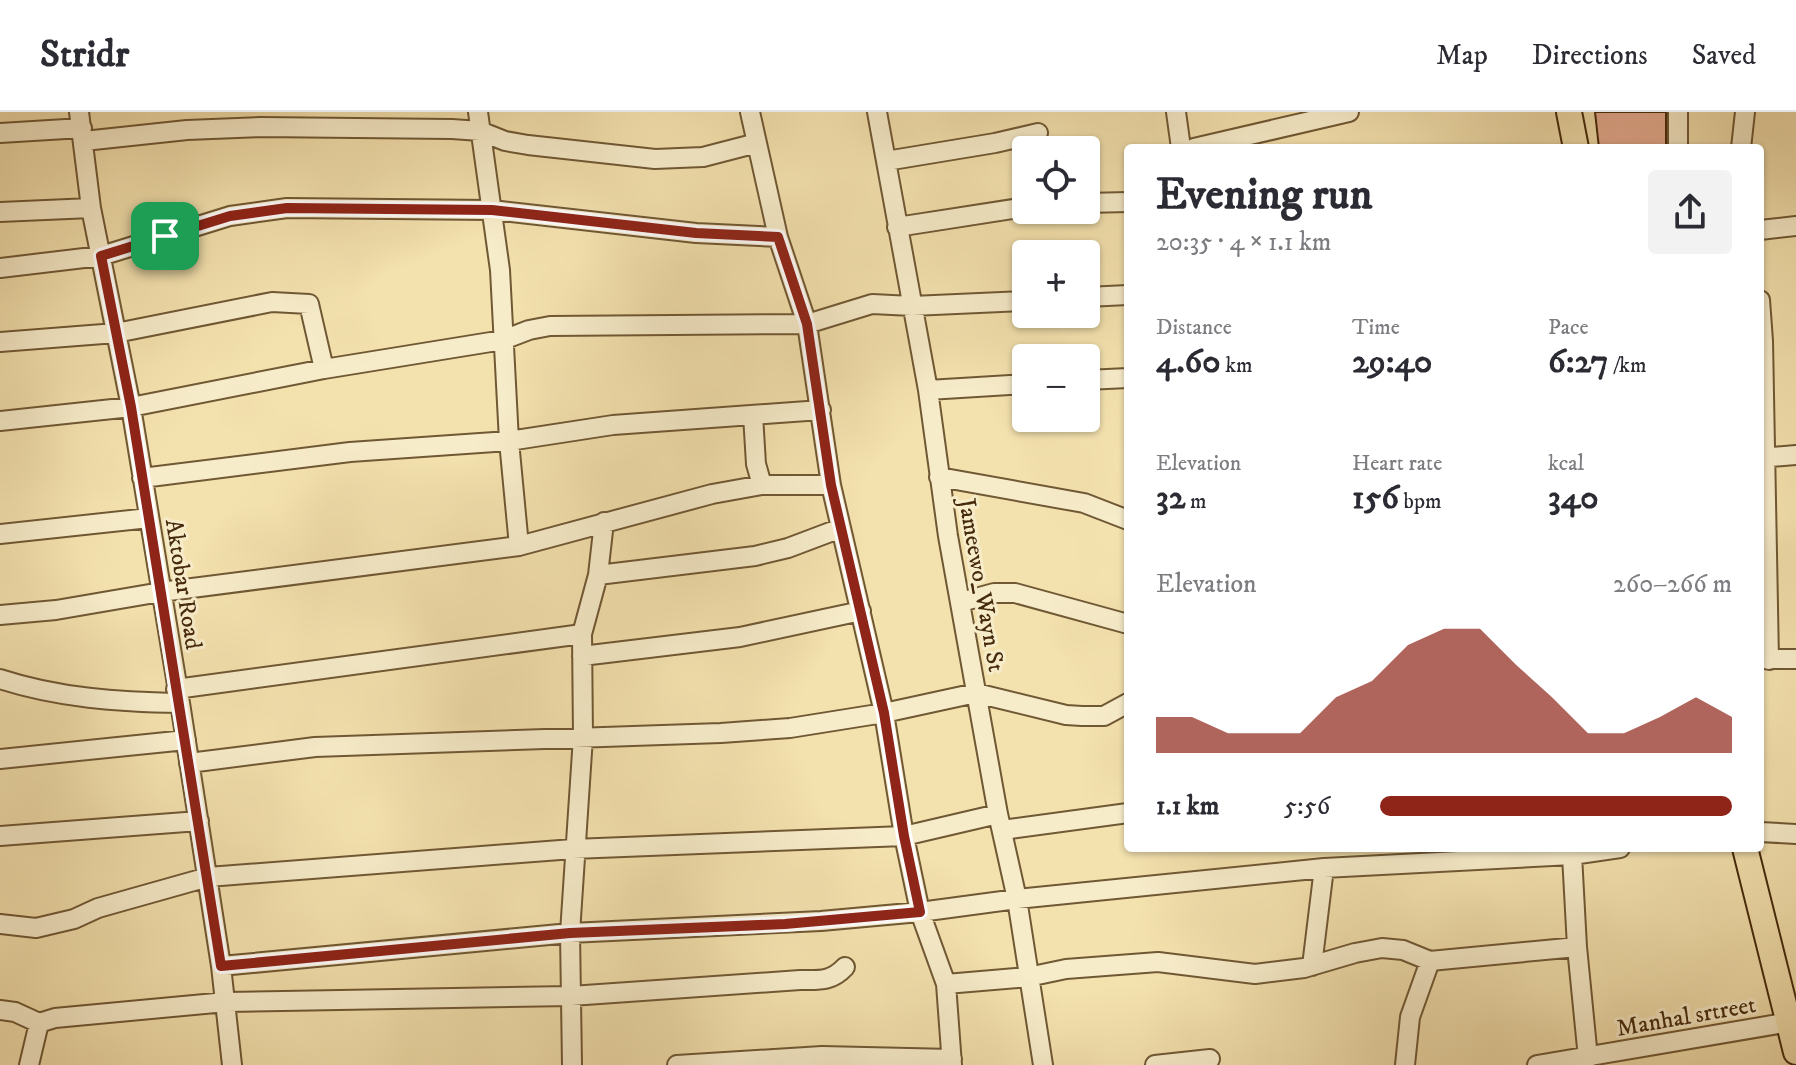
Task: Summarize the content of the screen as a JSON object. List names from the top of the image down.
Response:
{
  "streets": {
    "street": ["Aktobar Road", "Jameewo_Wayn St", "Manhal srtreet"]
  },
  "page": {
    "header": "Stridr",
    "nav": ["Map", "Directions", "Saved"],
    "map_buttons": ["+", "−"],
    "heading": ["Evening run", "20:35 · 4 × 1.1 km"],
    "stats": [
      ["Distance", "4.60 km"],
      ["Time", "29:40"],
      ["Pace", "6:27 /km"],
      ["Elevation", "32 m"],
      ["Heart rate", "156 bpm"],
      ["kcal", "340"]
    ],
    "chart": ["Elevation", "260–266 m"],
    "list": [
      {
        "name": "1.1 km",
        "note": "5:56"
      }
    ]
  }
}
